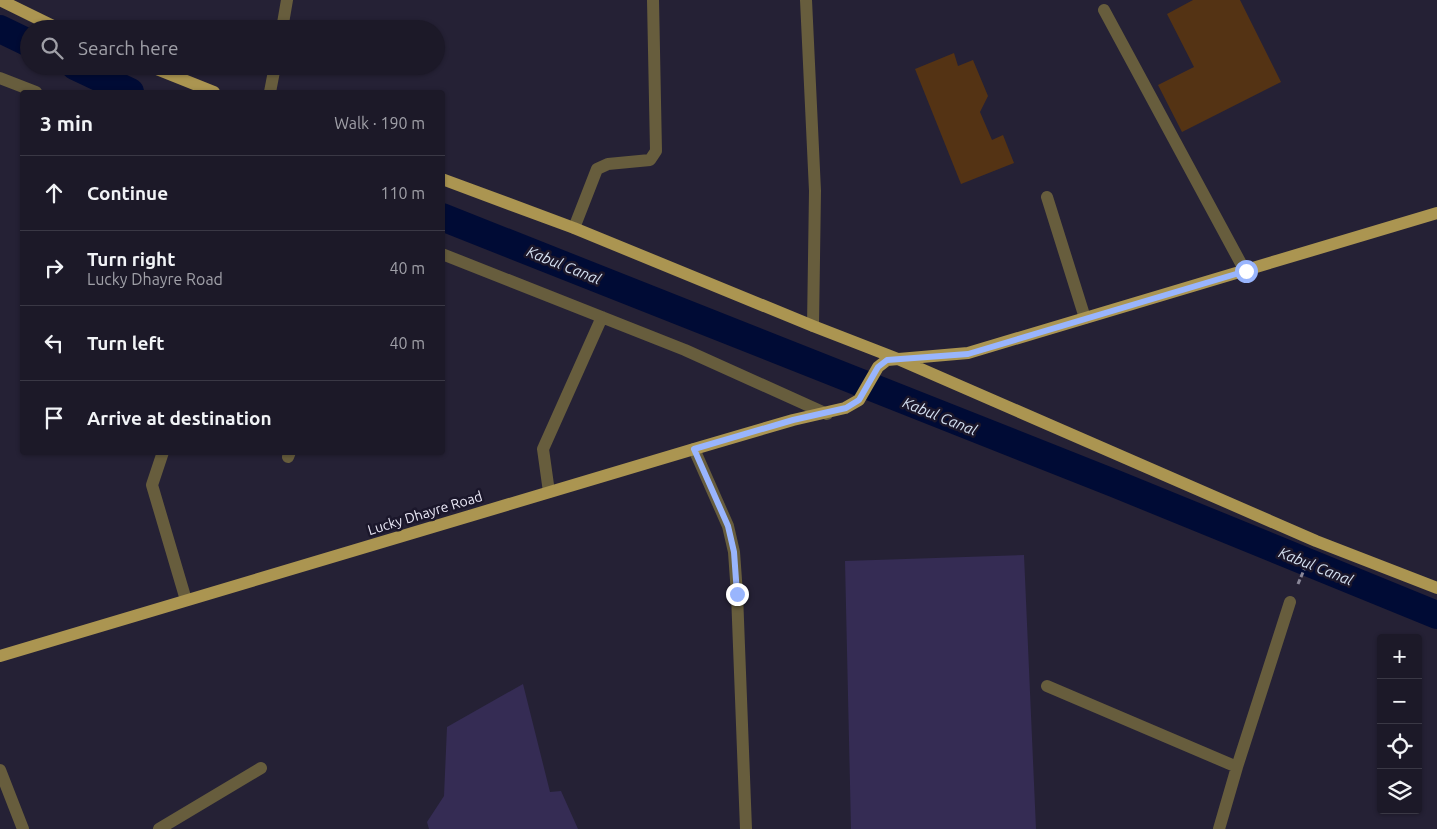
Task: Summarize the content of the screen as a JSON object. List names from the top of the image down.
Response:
{
  "streets": {
    "main road": ["Lucky Dhayre Road"]
  },
  "water": ["Kabul Canal"],
  "page": {
    "search": "Search here",
    "heading": ["3 min", "Walk · 190 m"],
    "list": [
      ["Continue", "110 m"],
      ["Turn right", "Lucky Dhayre Road", "40 m"],
      ["Turn left", "40 m"],
      "Arrive at destination"
    ],
    "map_buttons": ["+", "−"]
  }
}
